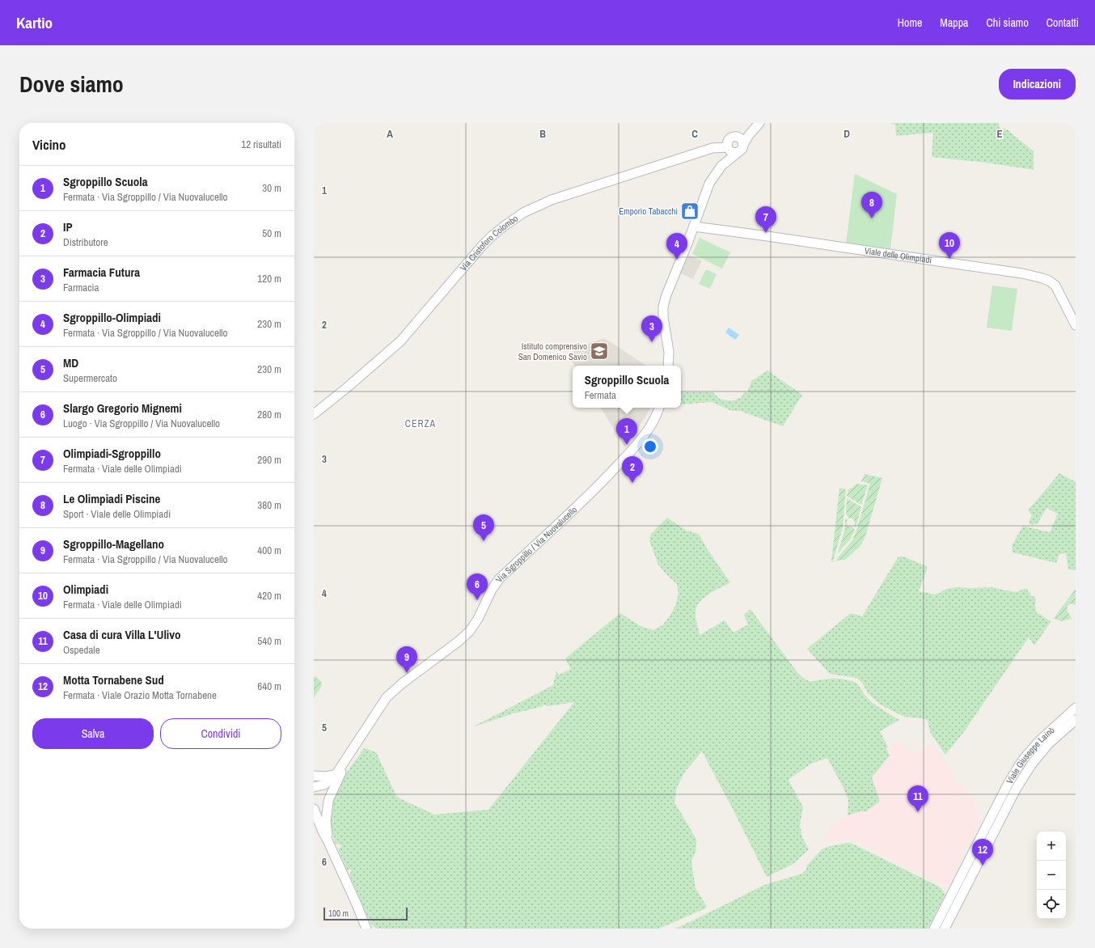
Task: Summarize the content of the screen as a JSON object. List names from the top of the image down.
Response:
{
  "streets": {
    "main road": [
      "Via Cristoforo Colombo",
      "Viale delle Olimpiadi",
      "Via Sgroppillo / Via Nuovalucello",
      "Viale Giuseppe Lainò"
    ]
  },
  "districts": ["CERZA"],
  "places": {
    "shop": ["Emporio Tabacchi"],
    "school or university": ["Istituto comprensivo San Domenico Savio"]
  },
  "scale_bar": "100 m",
  "page": {
    "header": "Kartio",
    "nav": [
      "Home",
      "Mappa",
      "Chi siamo",
      "Contatti"
    ],
    "title": "Dove siamo",
    "buttons": [
      "Indicazioni",
      ["Salva", "Condividi"]
    ],
    "heading": ["Vicino", "12 risultati"],
    "list": [
      {
        "mark": "1",
        "name": "Sgroppillo Scuola",
        "note": "Fermata · Via Sgroppillo / Via Nuovalucello",
        "value": "30 m"
      },
      {
        "mark": "2",
        "name": "IP",
        "note": "Distributore",
        "value": "50 m"
      },
      {
        "mark": "3",
        "name": "Farmacia Futura",
        "note": "Farmacia",
        "value": "120 m"
      },
      {
        "mark": "4",
        "name": "Sgroppillo-Olimpiadi",
        "note": "Fermata · Via Sgroppillo / Via Nuovalucello",
        "value": "230 m"
      },
      {
        "mark": "5",
        "name": "MD",
        "note": "Supermercato",
        "value": "230 m"
      },
      {
        "mark": "6",
        "name": "Slargo Gregorio Mignemi",
        "note": "Luogo · Via Sgroppillo / Via Nuovalucello",
        "value": "280 m"
      },
      {
        "mark": "7",
        "name": "Olimpiadi-Sgroppillo",
        "note": "Fermata · Viale delle Olimpiadi",
        "value": "290 m"
      },
      {
        "mark": "8",
        "name": "Le Olimpiadi Piscine",
        "note": "Sport · Viale delle Olimpiadi",
        "value": "380 m"
      },
      {
        "mark": "9",
        "name": "Sgroppillo-Magellano",
        "note": "Fermata · Via Sgroppillo / Via Nuovalucello",
        "value": "400 m"
      },
      {
        "mark": "10",
        "name": "Olimpiadi",
        "note": "Fermata · Viale delle Olimpiadi",
        "value": "420 m"
      },
      {
        "mark": "11",
        "name": "Casa di cura Villa L'Ulivo",
        "note": "Ospedale",
        "value": "540 m"
      },
      {
        "mark": "12",
        "name": "Motta Tornabene Sud",
        "note": "Fermata · Viale Orazio Motta Tornabene",
        "value": "640 m"
      }
    ],
    "pins": [
      "8",
      "7",
      "10",
      "4",
      "3",
      "1",
      "2",
      "5",
      "6",
      "9",
      "11",
      "12"
    ],
    "popup": ["Sgroppillo Scuola", "Fermata"],
    "map_buttons": ["+", "−"],
    "scale": "100 m"
  },
  "grid": {
    "columns": [
      "A",
      "B",
      "C",
      "D",
      "E"
    ],
    "rows": [
      "1",
      "2",
      "3",
      "4",
      "5",
      "6"
    ]
  }
}
